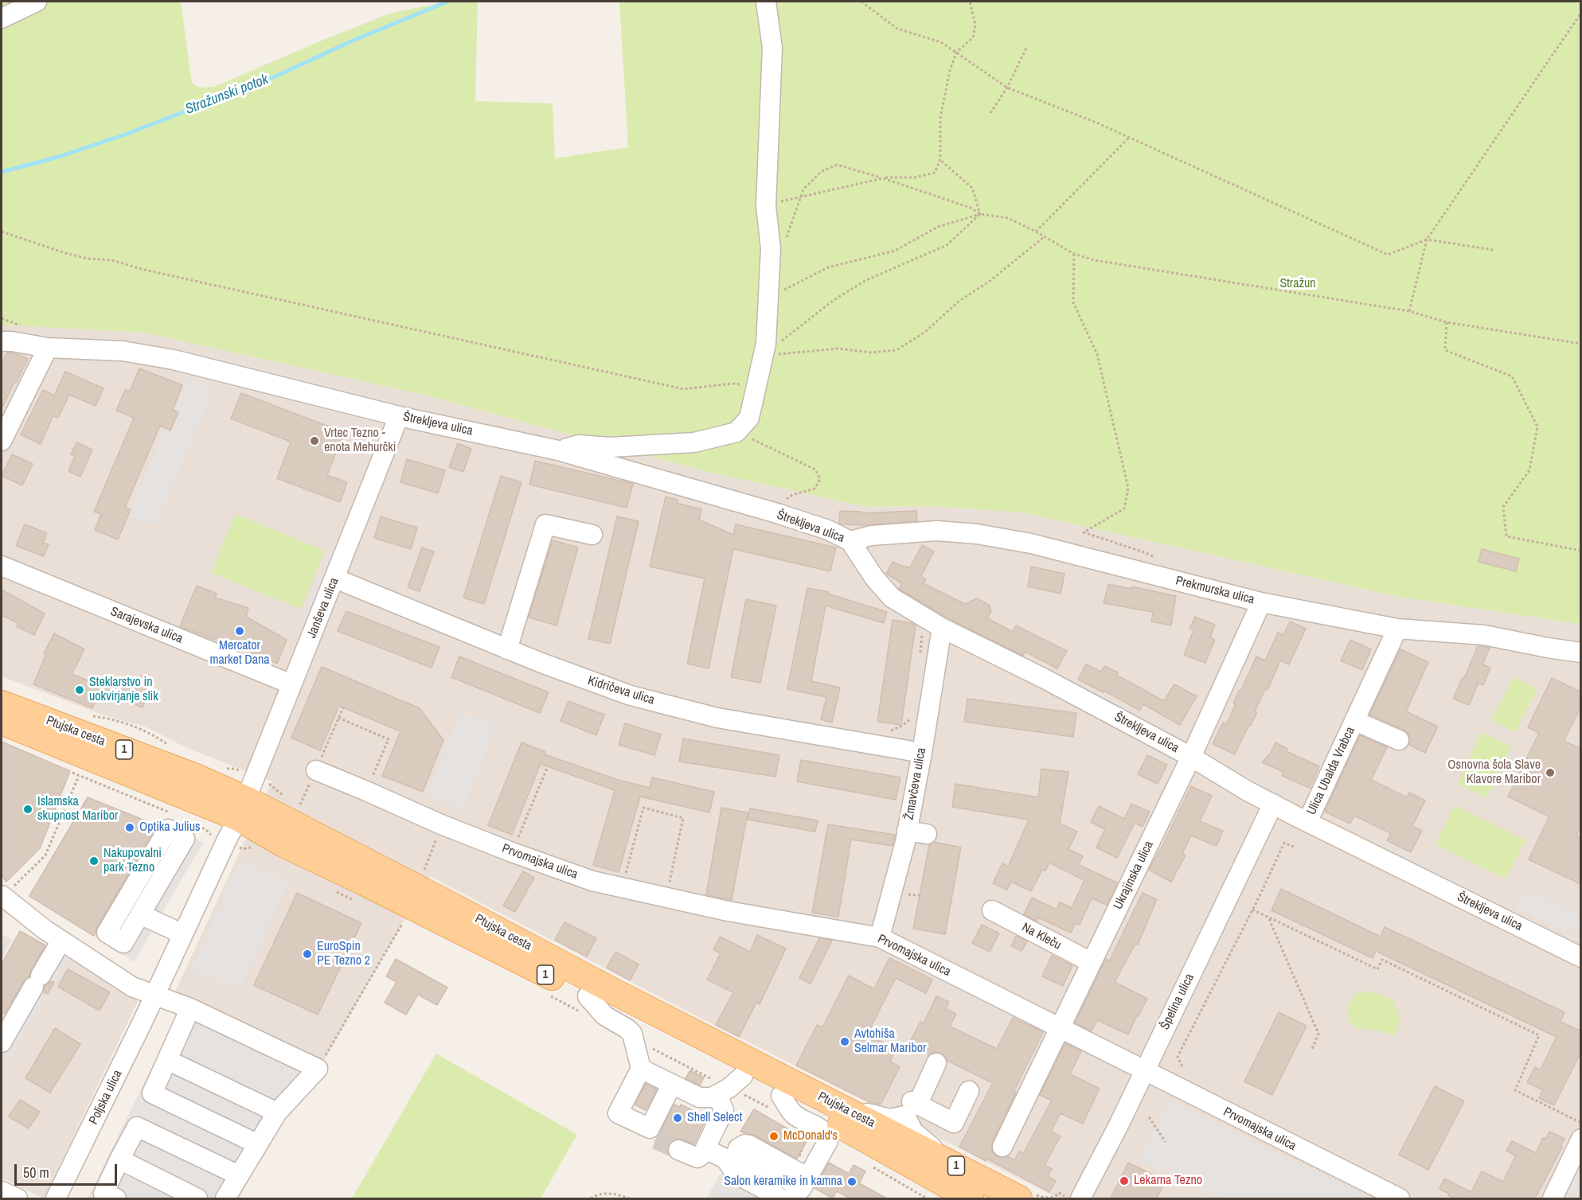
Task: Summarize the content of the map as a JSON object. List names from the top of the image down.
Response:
{
  "streets": {
    "main road": ["Ptujska cesta", "1"],
    "street": [
      "Štrekljeva ulica",
      "Prekmurska ulica",
      "Janševa ulica",
      "Sarajevska ulica",
      "Kidričeva ulica",
      "Ulica Ubalda Vrabca",
      "Žmavčeva ulica",
      "Prvomajska ulica",
      "Ukrajinska ulica",
      "Na Kleču",
      "Špelina ulica",
      "Poljska ulica"
    ]
  },
  "crossings": [
    ["Štrekljeva ulica", "Prekmurska ulica"],
    ["Štrekljeva ulica", "Janševa ulica"],
    ["Štrekljeva ulica", "Ulica Ubalda Vrabca"],
    ["Štrekljeva ulica", "Žmavčeva ulica"],
    ["Štrekljeva ulica", "Ukrajinska ulica"],
    ["Štrekljeva ulica", "Špelina ulica"],
    ["Prekmurska ulica", "Ulica Ubalda Vrabca"],
    ["Prekmurska ulica", "Ukrajinska ulica"],
    ["Janševa ulica", "Sarajevska ulica"],
    ["Janševa ulica", "Kidričeva ulica"],
    ["Janševa ulica", "Ptujska cesta"],
    ["Janševa ulica", "Poljska ulica"],
    ["Kidričeva ulica", "Žmavčeva ulica"],
    ["Ptujska cesta", "Poljska ulica"],
    ["Žmavčeva ulica", "Prvomajska ulica"],
    ["Prvomajska ulica", "Ukrajinska ulica"],
    ["Prvomajska ulica", "Špelina ulica"],
    ["Ukrajinska ulica", "Na Kleču"]
  ],
  "water": ["Stražunski potok"],
  "parks": ["Stražun"],
  "places": [
    "Vrtec Tezno - enota Mehurčki",
    "Mercator market Dana",
    "Steklarstvo in uokvirjanje slik",
    "Osnovna šola Slave Klavore Maribor",
    "Islamska skupnost Maribor",
    "Optika Julius",
    "Nakupovalni park Tezno",
    "EuroSpin PE Tezno 2",
    "Avtohiša Selmar Maribor",
    "Shell Select",
    "McDonald's",
    "Lekarna Tezno",
    "Salon keramike in kamna"
  ],
  "scale_bar": "50 m"
}
